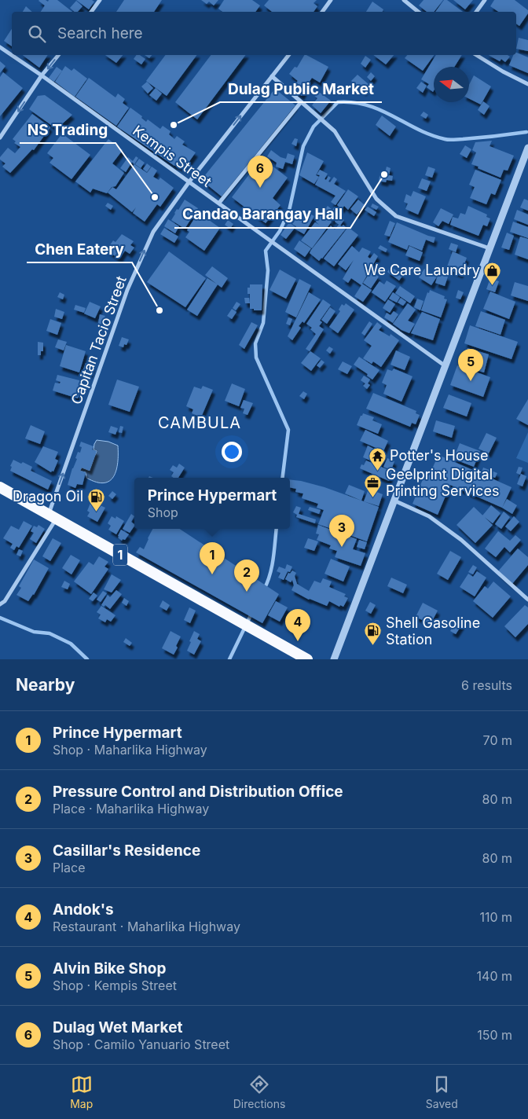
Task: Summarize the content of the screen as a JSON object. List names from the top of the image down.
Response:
{
  "streets": {
    "highway": ["1"],
    "street": ["Kempis Street", "Capitan Tacio Street"]
  },
  "crossings": [
    ["Kempis Street", "Capitan Tacio Street"],
    ["Capitan Tacio Street", "1"]
  ],
  "one_way": ["Capitan Tacio Street"],
  "districts": ["CAMBULA"],
  "places": {
    "other": [
      "Dulag Public Market",
      "Candao Barangay Hall",
      "NS Trading",
      "Chen Eatery"
    ],
    "shop": ["We Care Laundry"],
    "temple": ["Potter's House"],
    "office": ["Geelprint Digital Printing Services"],
    "fuel station": ["Dragon Oil", "Shell Gasoline Station"]
  },
  "north": "left",
  "page": {
    "search": "Search here",
    "pins": [
      "6",
      "5",
      "3",
      "1",
      "2",
      "4"
    ],
    "popup": ["Prince Hypermart", "Shop"],
    "heading": ["Nearby", "6 results"],
    "list": [
      {
        "mark": "1",
        "name": "Prince Hypermart",
        "note": "Shop · Maharlika Highway",
        "value": "70 m"
      },
      {
        "mark": "2",
        "name": "Pressure Control and Distribution Office",
        "note": "Place · Maharlika Highway",
        "value": "80 m"
      },
      {
        "mark": "3",
        "name": "Casillar's Residence",
        "note": "Place",
        "value": "80 m"
      },
      {
        "mark": "4",
        "name": "Andok's",
        "note": "Restaurant · Maharlika Highway",
        "value": "110 m"
      },
      {
        "mark": "5",
        "name": "Alvin Bike Shop",
        "note": "Shop · Kempis Street",
        "value": "140 m"
      },
      {
        "mark": "6",
        "name": "Dulag Wet Market",
        "note": "Shop · Camilo Yanuario Street",
        "value": "150 m"
      }
    ],
    "nav": ["Map", "Directions", "Saved"]
  }
}
